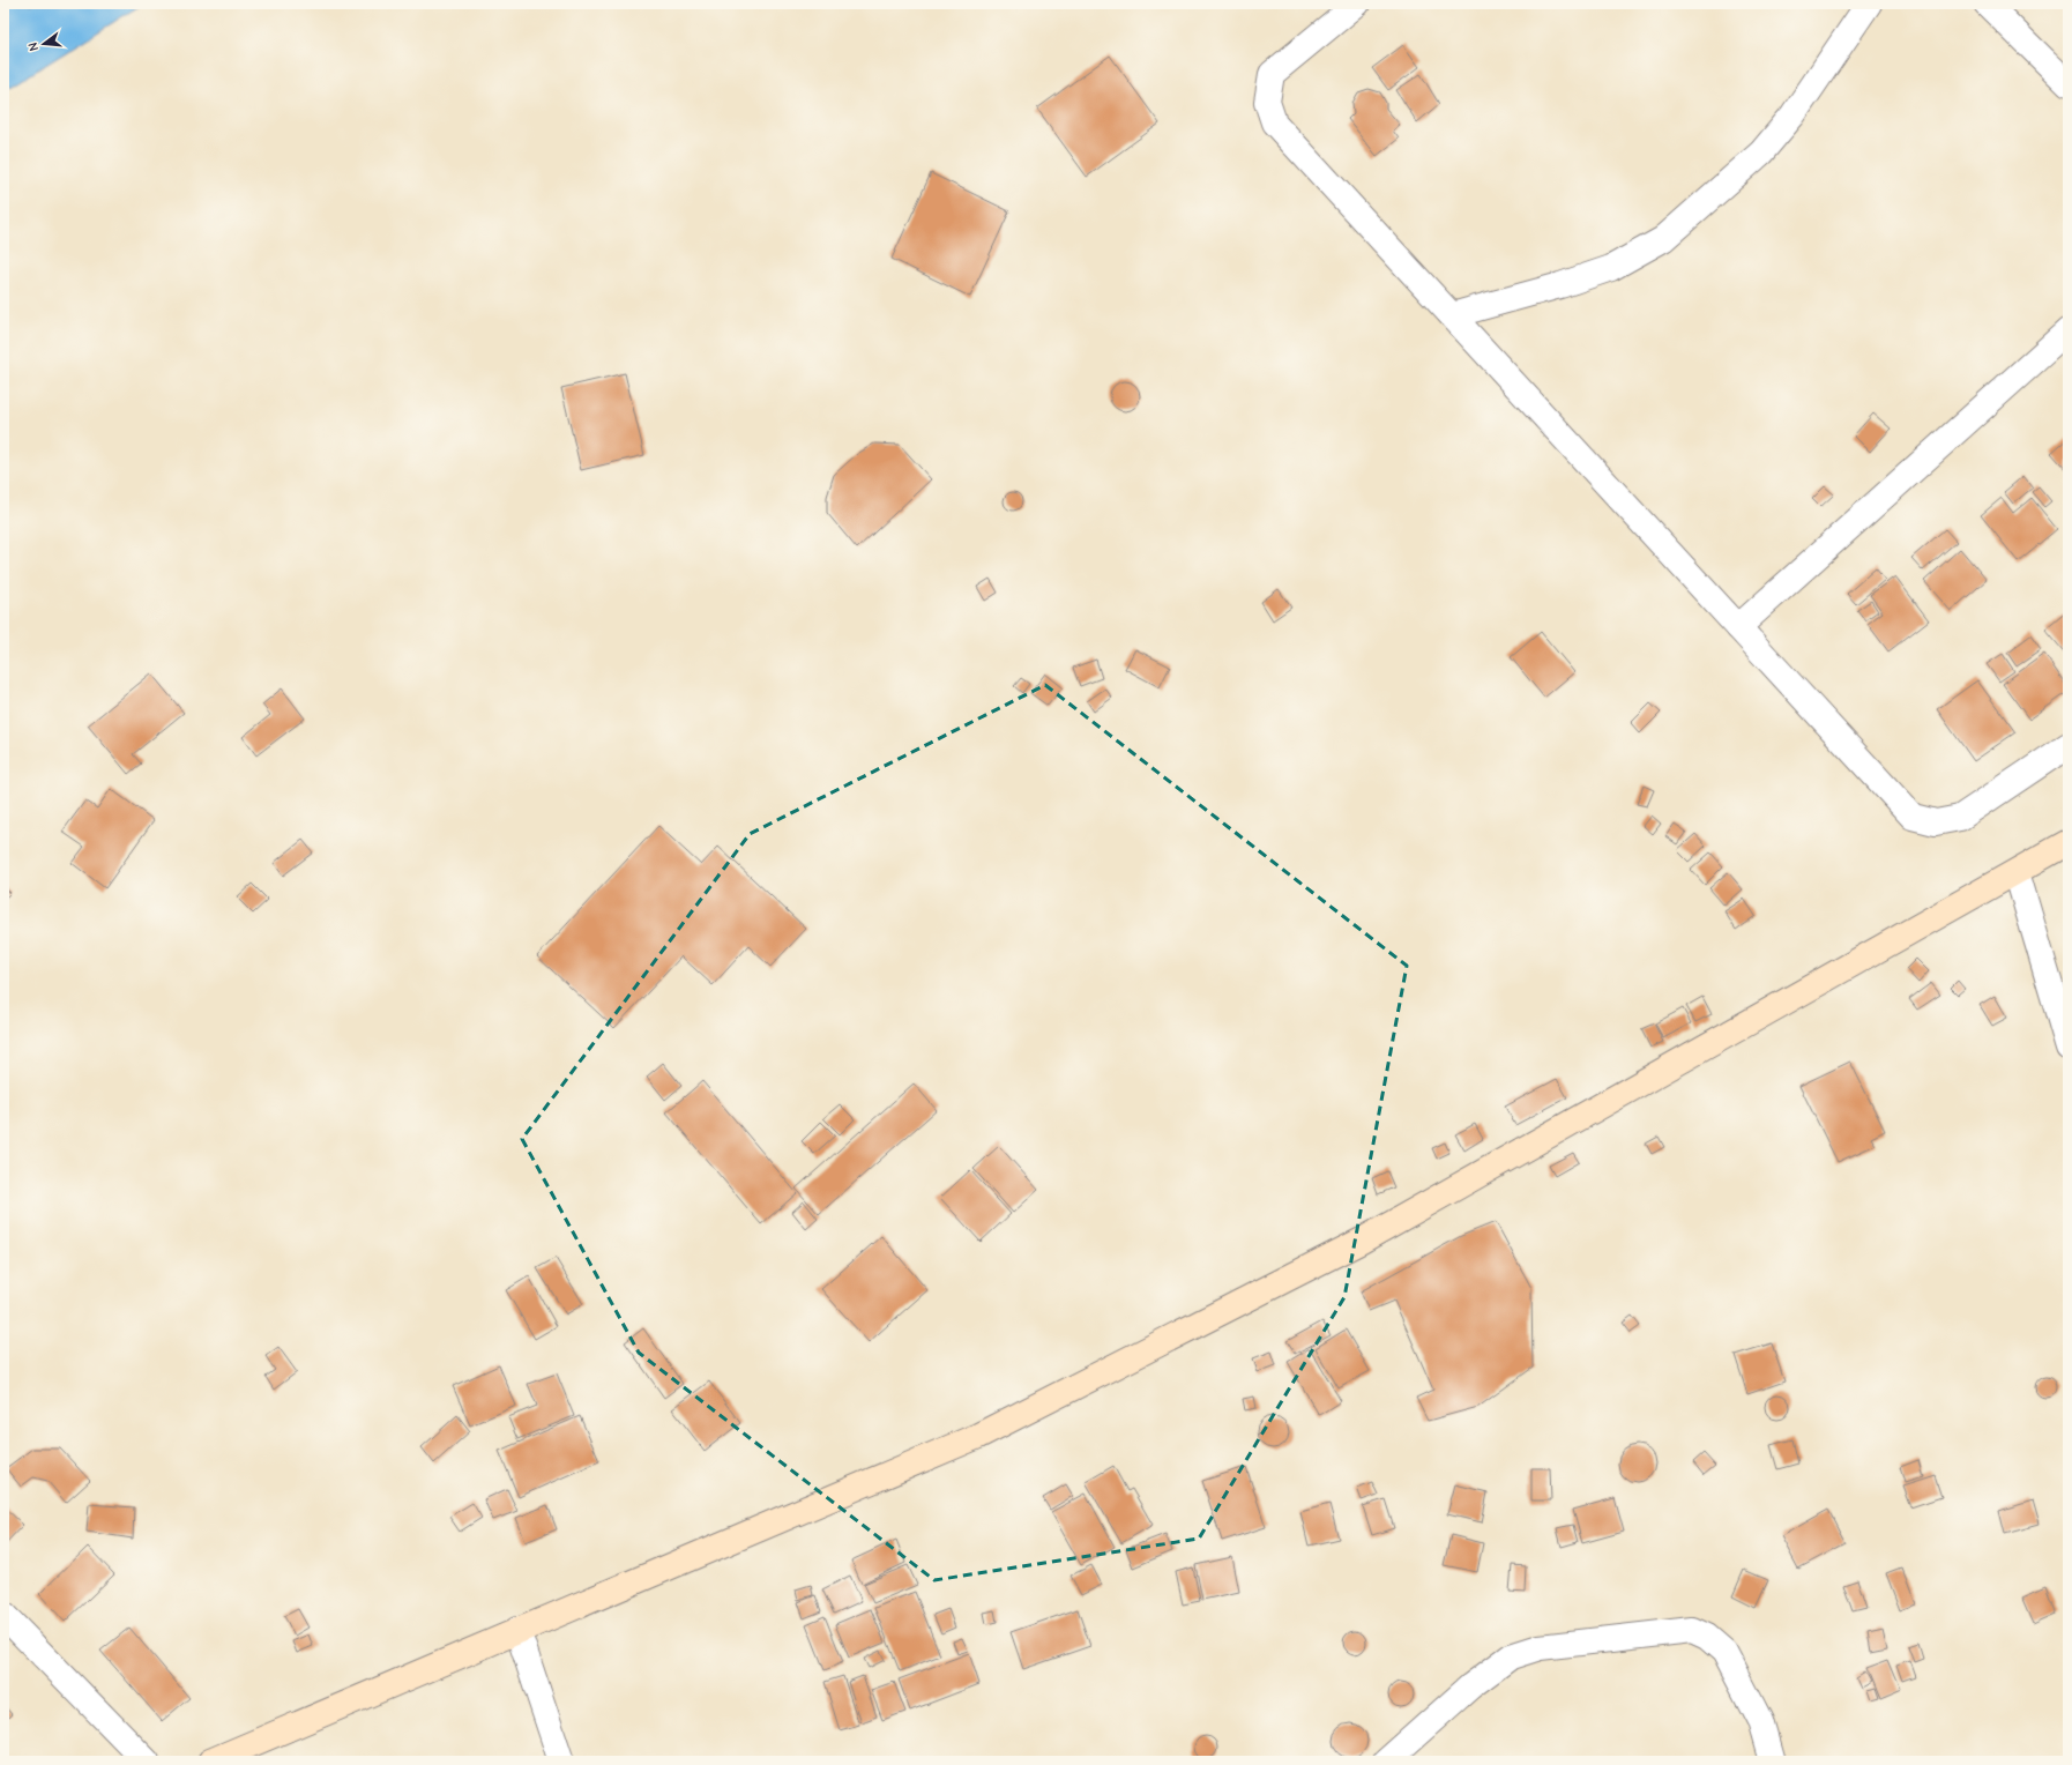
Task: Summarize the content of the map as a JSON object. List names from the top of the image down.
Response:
{
  "north": "left"
}
